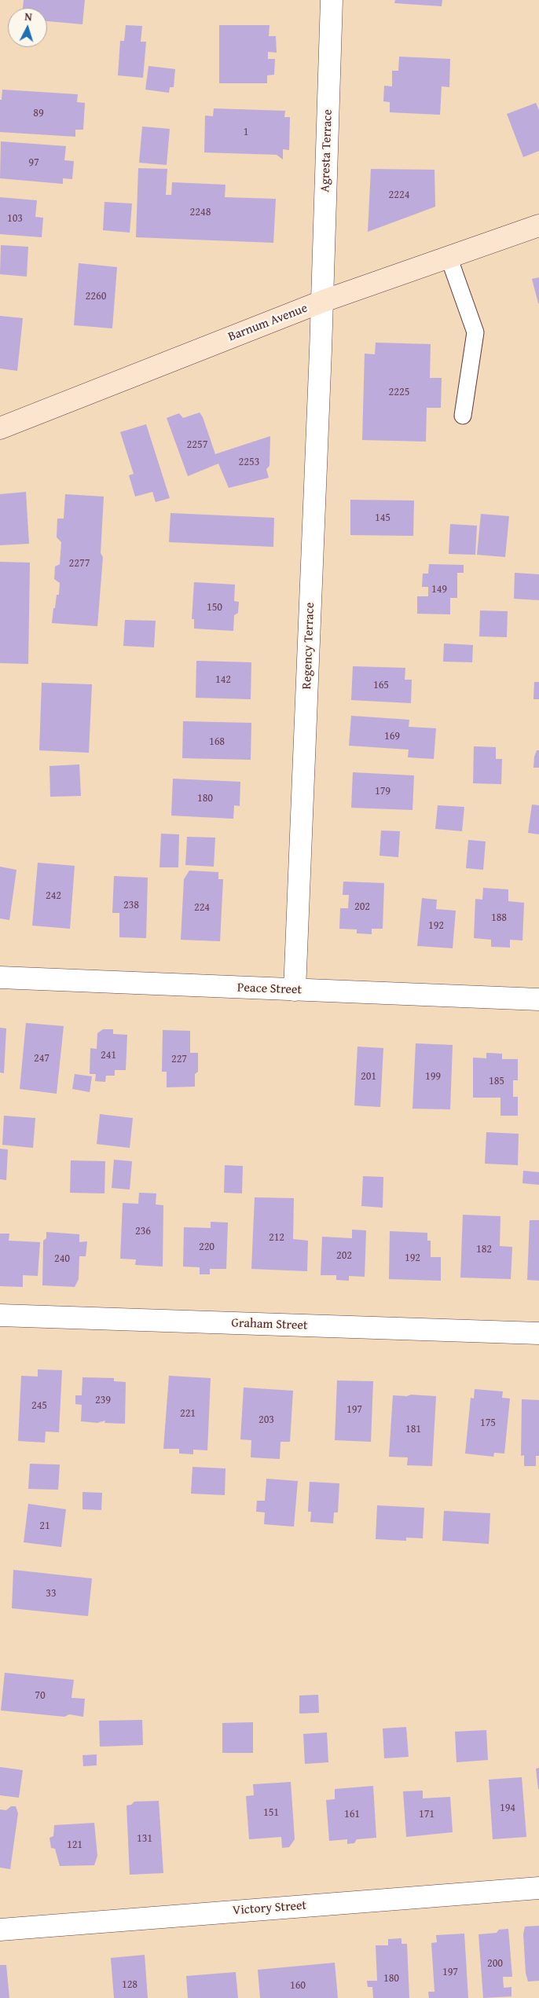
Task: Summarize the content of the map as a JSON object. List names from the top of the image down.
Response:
{
  "streets": {
    "main road": ["Barnum Avenue"],
    "street": [
      "Agresta Terrace",
      "Regency Terrace",
      "Peace Street",
      "Graham Street",
      "Victory Street"
    ]
  },
  "crossings": [
    ["Agresta Terrace", "Barnum Avenue"],
    ["Agresta Terrace", "Regency Terrace"],
    ["Barnum Avenue", "Regency Terrace"],
    ["Regency Terrace", "Peace Street"]
  ],
  "house_numbers": [
    "89",
    "1",
    "97",
    "2224",
    "2248",
    "103",
    "2260",
    "2225",
    "2257",
    "2253",
    "145",
    "2277",
    "149",
    "150",
    "142",
    "165",
    "169",
    "168",
    "179",
    "180",
    "242",
    "238",
    "202",
    "224",
    "188",
    "192",
    "241",
    "247",
    "227",
    "201",
    "199",
    "185",
    "236",
    "212",
    "220",
    "182",
    "202",
    "192",
    "240",
    "239",
    "245",
    "197",
    "221",
    "203",
    "175",
    "181",
    "21",
    "33",
    "70",
    "194",
    "151",
    "161",
    "171",
    "131",
    "121",
    "200",
    "197",
    "180",
    "128",
    "160"
  ],
  "north": "top"
}
